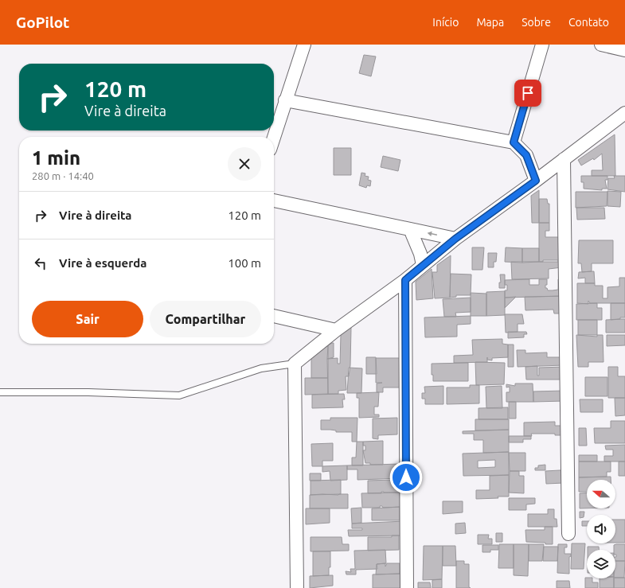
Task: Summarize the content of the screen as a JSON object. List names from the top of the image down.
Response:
{
  "north": "left",
  "page": {
    "header": "GoPilot",
    "nav": [
      "Início",
      "Mapa",
      "Sobre",
      "Contato"
    ],
    "turn": ["120 m", "Vire à direita"],
    "heading": ["1 min", "280 m · 14:40"],
    "list": [
      {
        "name": "Vire à direita",
        "value": "120 m"
      },
      {
        "name": "Vire à esquerda",
        "value": "100 m"
      }
    ],
    "buttons": ["Sair", "Compartilhar"]
  }
}
